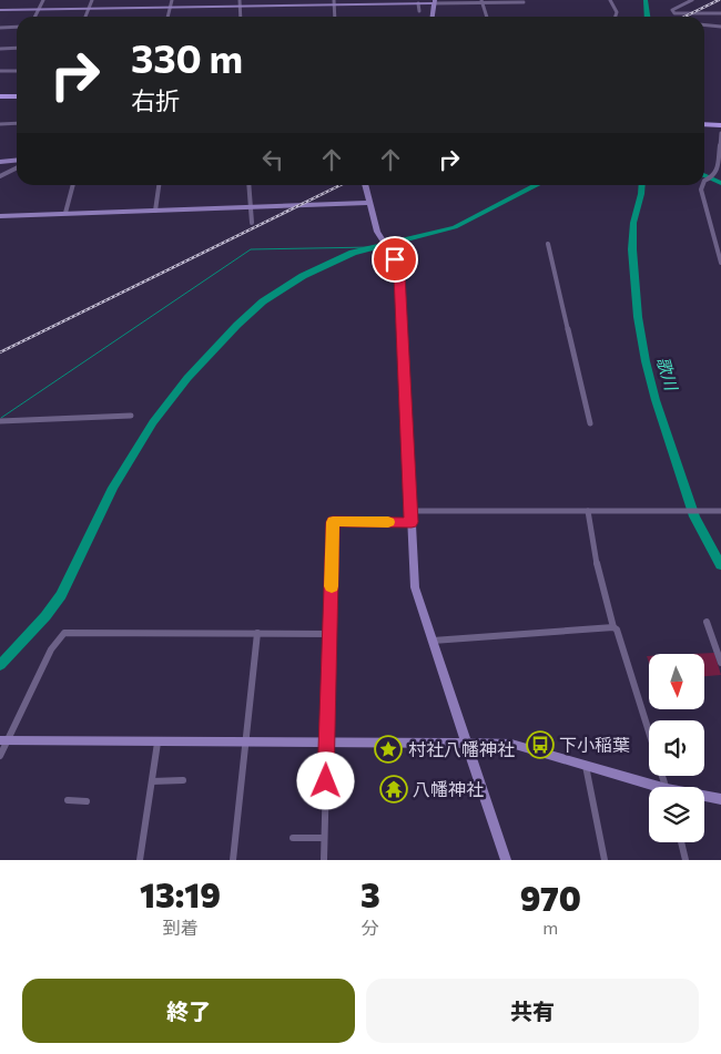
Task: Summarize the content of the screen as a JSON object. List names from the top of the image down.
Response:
{
  "water": ["歌川"],
  "places": {
    "bus stop": ["下小稲葉"],
    "place": ["村社八幡神社"],
    "temple": ["八幡神社"]
  },
  "north": "bottom",
  "page": {
    "turn": ["330 m", "右折"],
    "eta": [
      "13:19",
      "到着",
      "3",
      "分",
      "970",
      "m"
    ],
    "buttons": ["終了", "共有"]
  }
}
